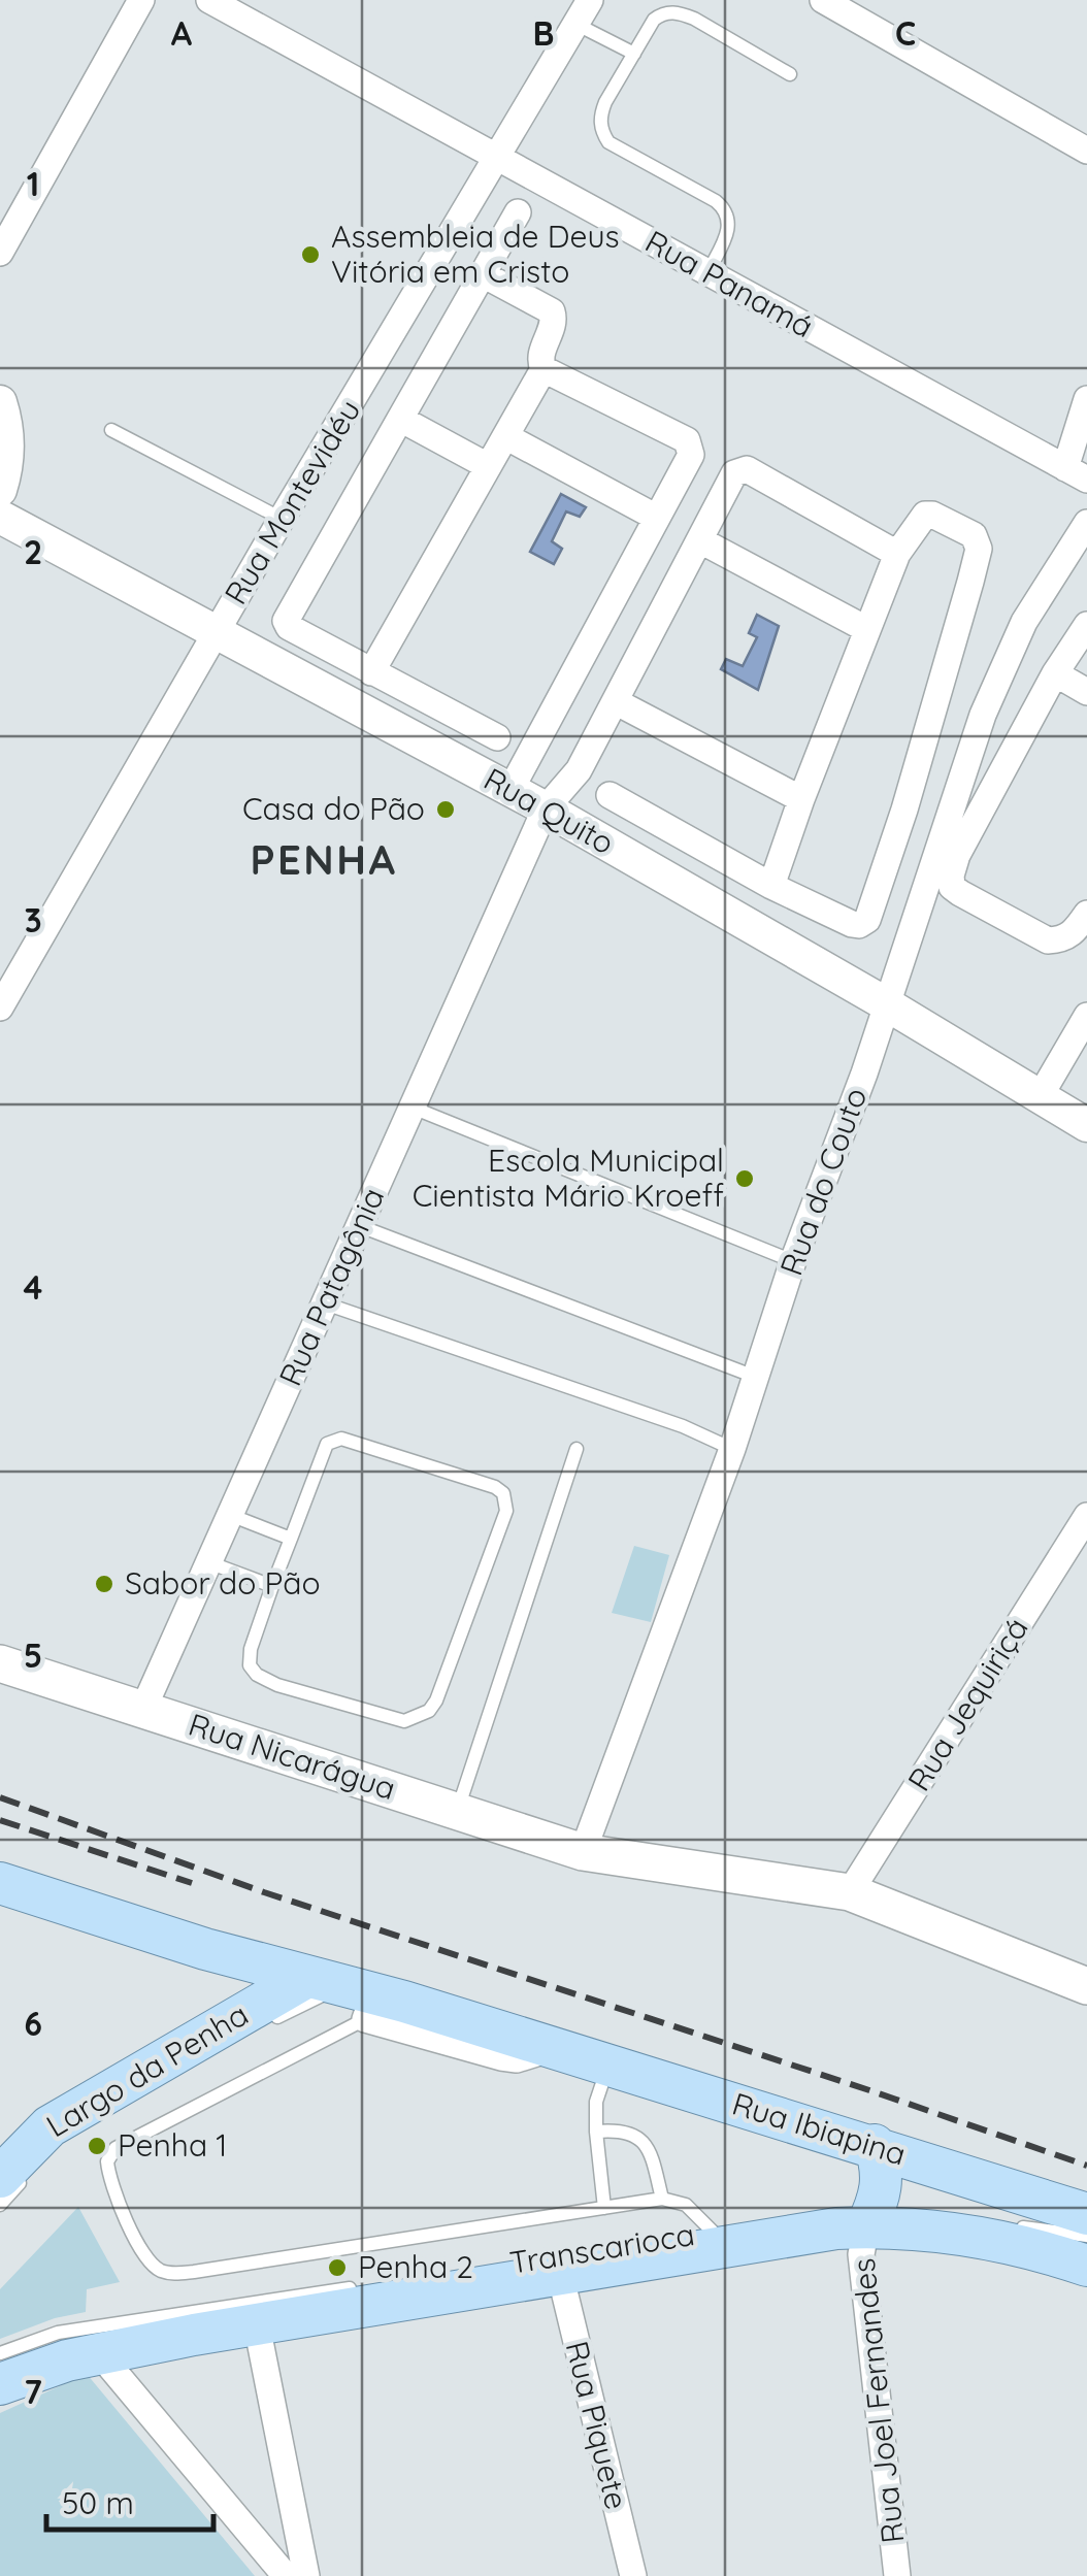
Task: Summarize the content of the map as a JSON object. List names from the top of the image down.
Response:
{
  "streets": {
    "main road": ["Rua Nicarágua", "Largo da Penha", "Rua Ibiapina"],
    "street": [
      "Rua Panamá",
      "Rua Montevidéu",
      "Rua Quito",
      "Rua do Couto",
      "Rua Patagônia",
      "Rua Jequiriçá",
      "Rua Joel Fernandes",
      "Rua Piquete"
    ]
  },
  "crossings": [
    ["Rua Panamá", "Rua Montevidéu"],
    ["Rua Montevidéu", "Rua Quito"],
    ["Rua Quito", "Rua do Couto"],
    ["Rua Quito", "Rua Patagônia"],
    ["Rua do Couto", "Rua Nicarágua"],
    ["Rua Patagônia", "Rua Nicarágua"],
    ["Rua Jequiriçá", "Rua Nicarágua"],
    ["Largo da Penha", "Rua Ibiapina"]
  ],
  "districts": ["PENHA"],
  "places": [
    "Assembleia de Deus Vitória em Cristo",
    "Casa do Pão",
    "Escola Municipal Cientista Mário Kroeff",
    "Sabor do Pão",
    "Penha 1",
    "Penha 2"
  ],
  "scale_bar": "50 m",
  "grid": {
    "columns": ["A", "B", "C"],
    "rows": [
      "1",
      "2",
      "3",
      "4",
      "5",
      "6",
      "7"
    ]
  }
}
